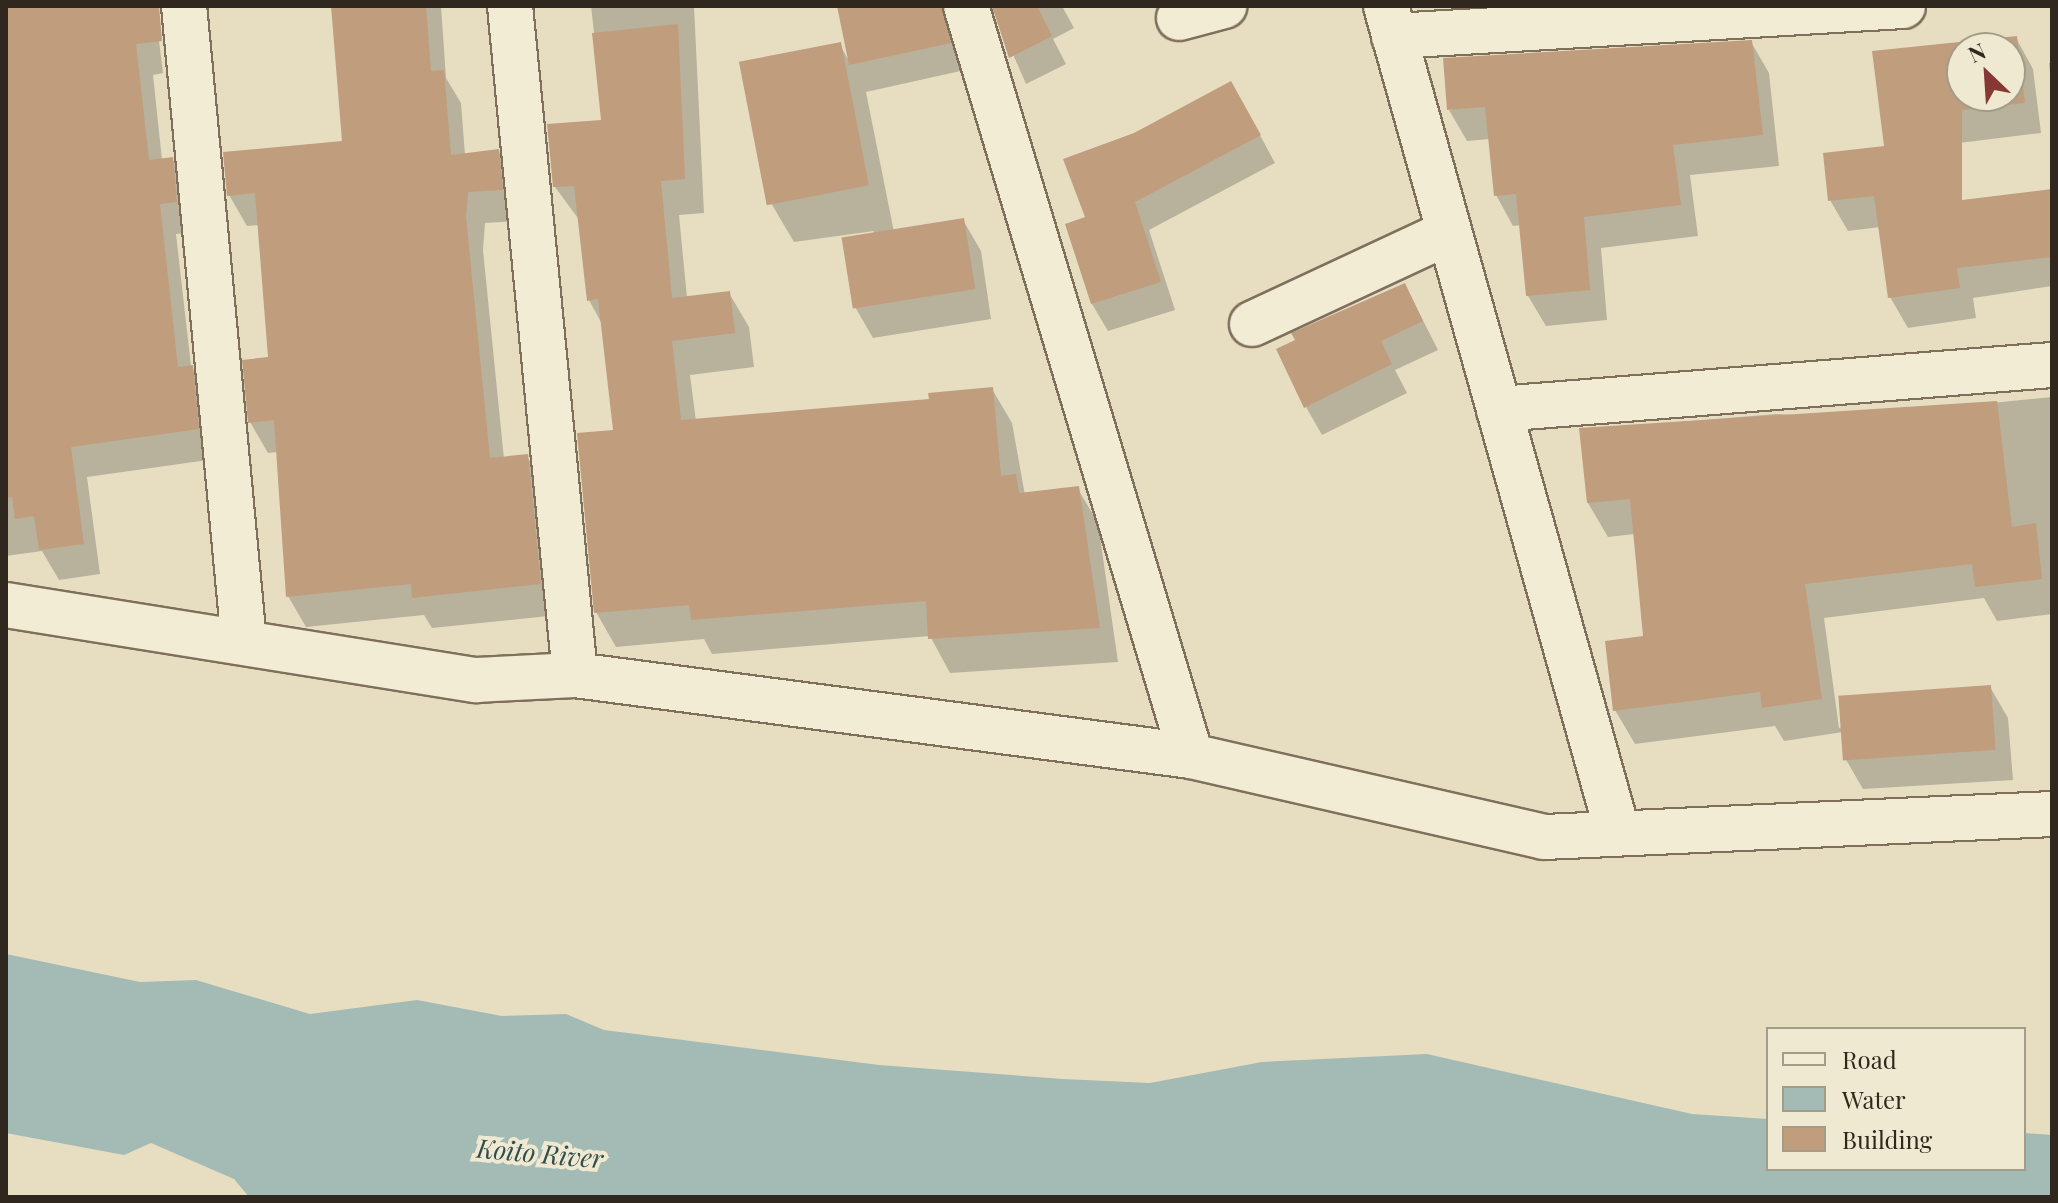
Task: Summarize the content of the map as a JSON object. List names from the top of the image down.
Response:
{
  "water": ["Koito River"],
  "legend": ["Road", "Water", "Building"],
  "north": "top left"
}
